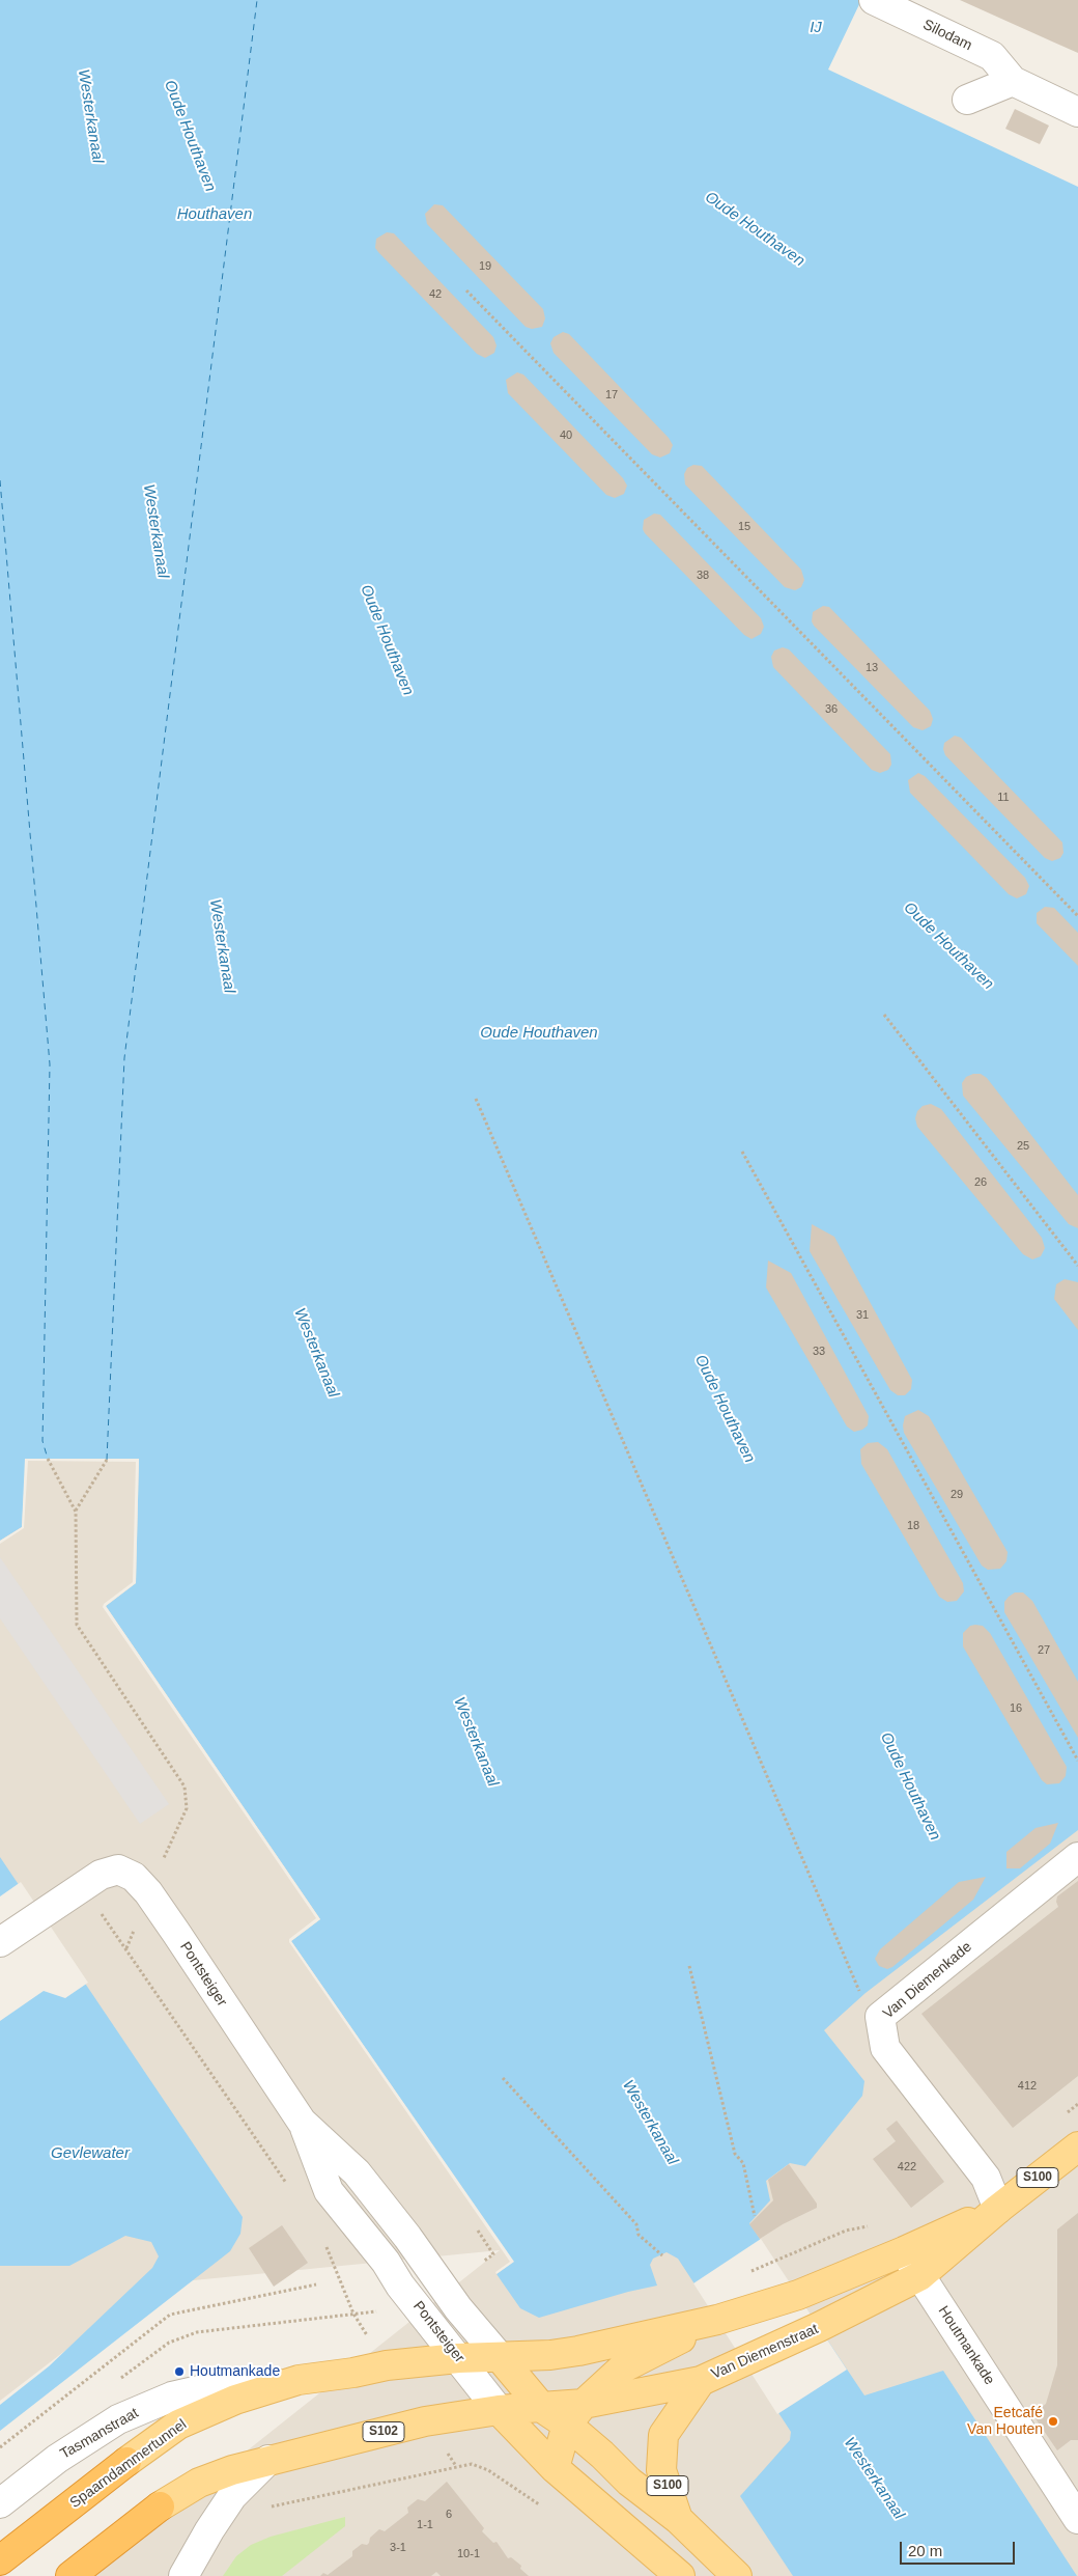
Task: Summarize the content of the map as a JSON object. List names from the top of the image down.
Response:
{
  "streets": {
    "highway": ["S102", "Spaarndammertunnel"],
    "main road": ["S100", "Van Diemenstraat", "Tasmanstraat"],
    "street": [
      "Silodam",
      "Pontsteiger",
      "Van Diemenkade",
      "Houtmankade"
    ]
  },
  "crossings": [
    ["Pontsteiger", "Van Diemenstraat"],
    ["Pontsteiger", "S102"],
    ["Pontsteiger", "Tasmanstraat"],
    ["Van Diemenkade", "Van Diemenstraat"],
    ["S100", "Van Diemenstraat"],
    ["Houtmankade", "Van Diemenstraat"],
    ["Van Diemenstraat", "S102"],
    ["Van Diemenstraat", "Tasmanstraat"],
    ["Tasmanstraat", "Spaarndammertunnel"]
  ],
  "water": [
    "IJ",
    "Westerkanaal",
    "Oude Houthaven",
    "Houthaven",
    "Gevlewater"
  ],
  "places": ["Houtmankade", "Eetcafé Van Houten"],
  "house_numbers": [
    "19",
    "42",
    "17",
    "40",
    "15",
    "38",
    "13",
    "36",
    "11",
    "25",
    "26",
    "31",
    "33",
    "29",
    "18",
    "27",
    "16",
    "412",
    "422",
    "6",
    "1-1",
    "3-1",
    "10-1"
  ],
  "scale_bar": "20 m"
}
